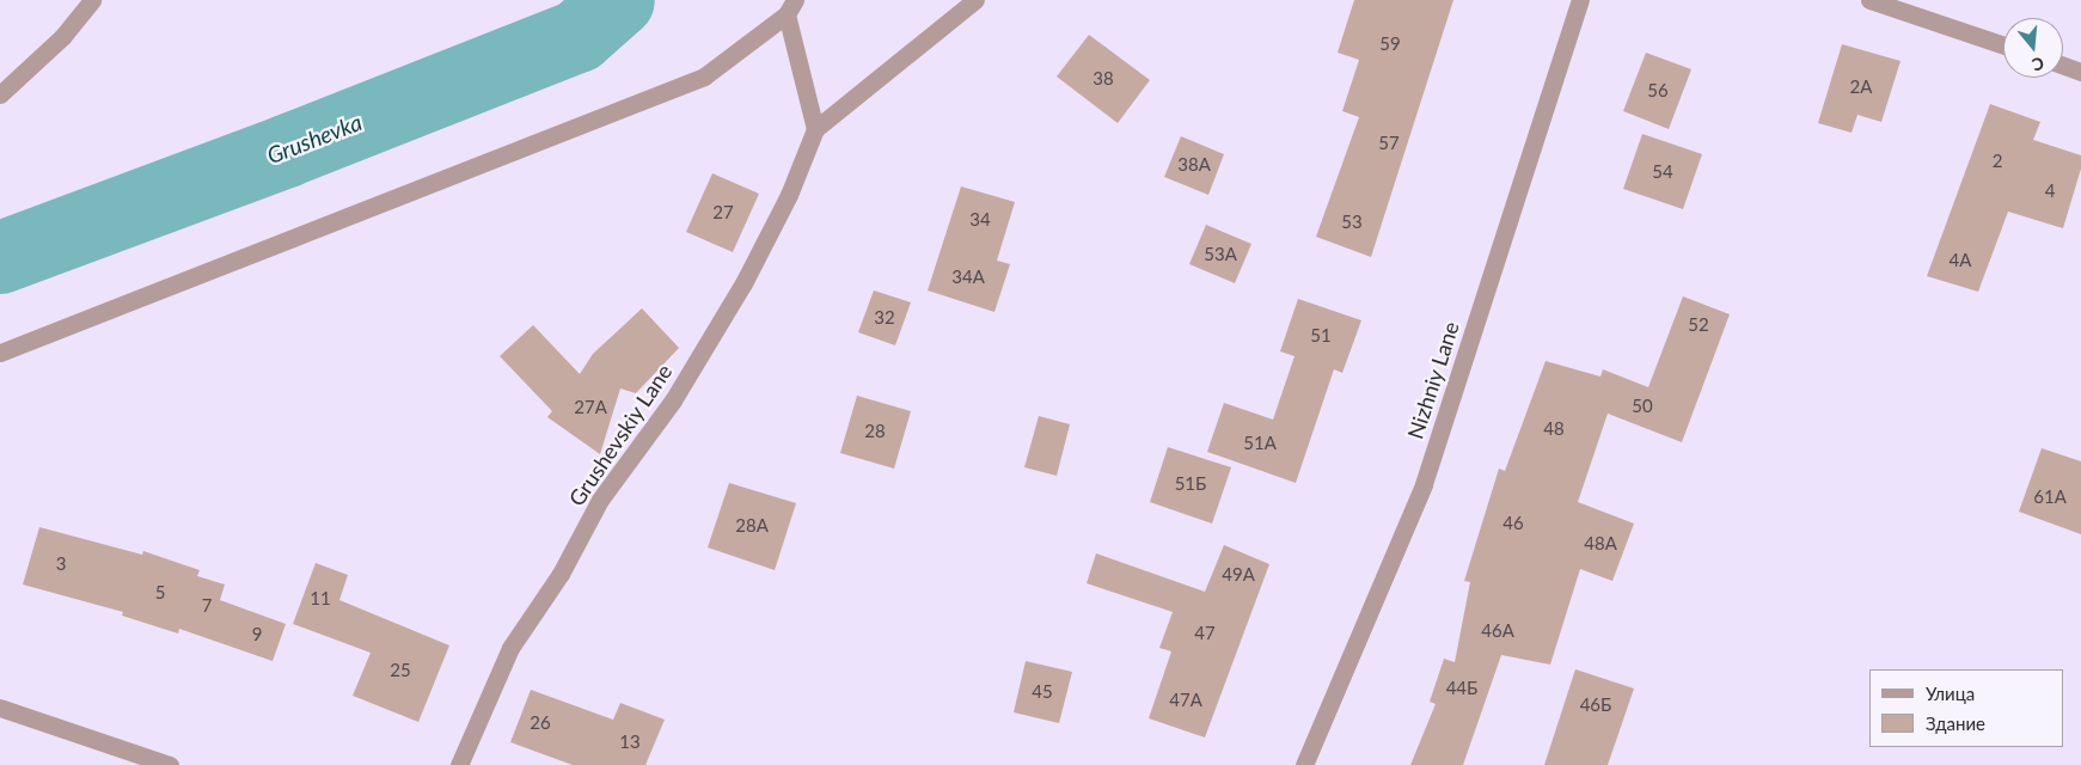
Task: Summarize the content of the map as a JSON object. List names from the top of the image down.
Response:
{
  "streets": {
    "street": ["Nizhniy Lane", "Grushevskiy Lane"]
  },
  "water": ["Grushevka"],
  "house_numbers": [
    "59",
    "38",
    "2А",
    "56",
    "57",
    "2",
    "38А",
    "54",
    "4",
    "27",
    "34",
    "53",
    "53А",
    "4А",
    "34А",
    "32",
    "52",
    "51",
    "50",
    "27А",
    "48",
    "28",
    "51А",
    "51Б",
    "61А",
    "46",
    "28А",
    "48А",
    "3",
    "49А",
    "5",
    "11",
    "7",
    "46А",
    "47",
    "9",
    "25",
    "44Б",
    "45",
    "47А",
    "46Б",
    "26",
    "13"
  ],
  "legend": ["Улица", "Здание"],
  "north": "bottom"
}
